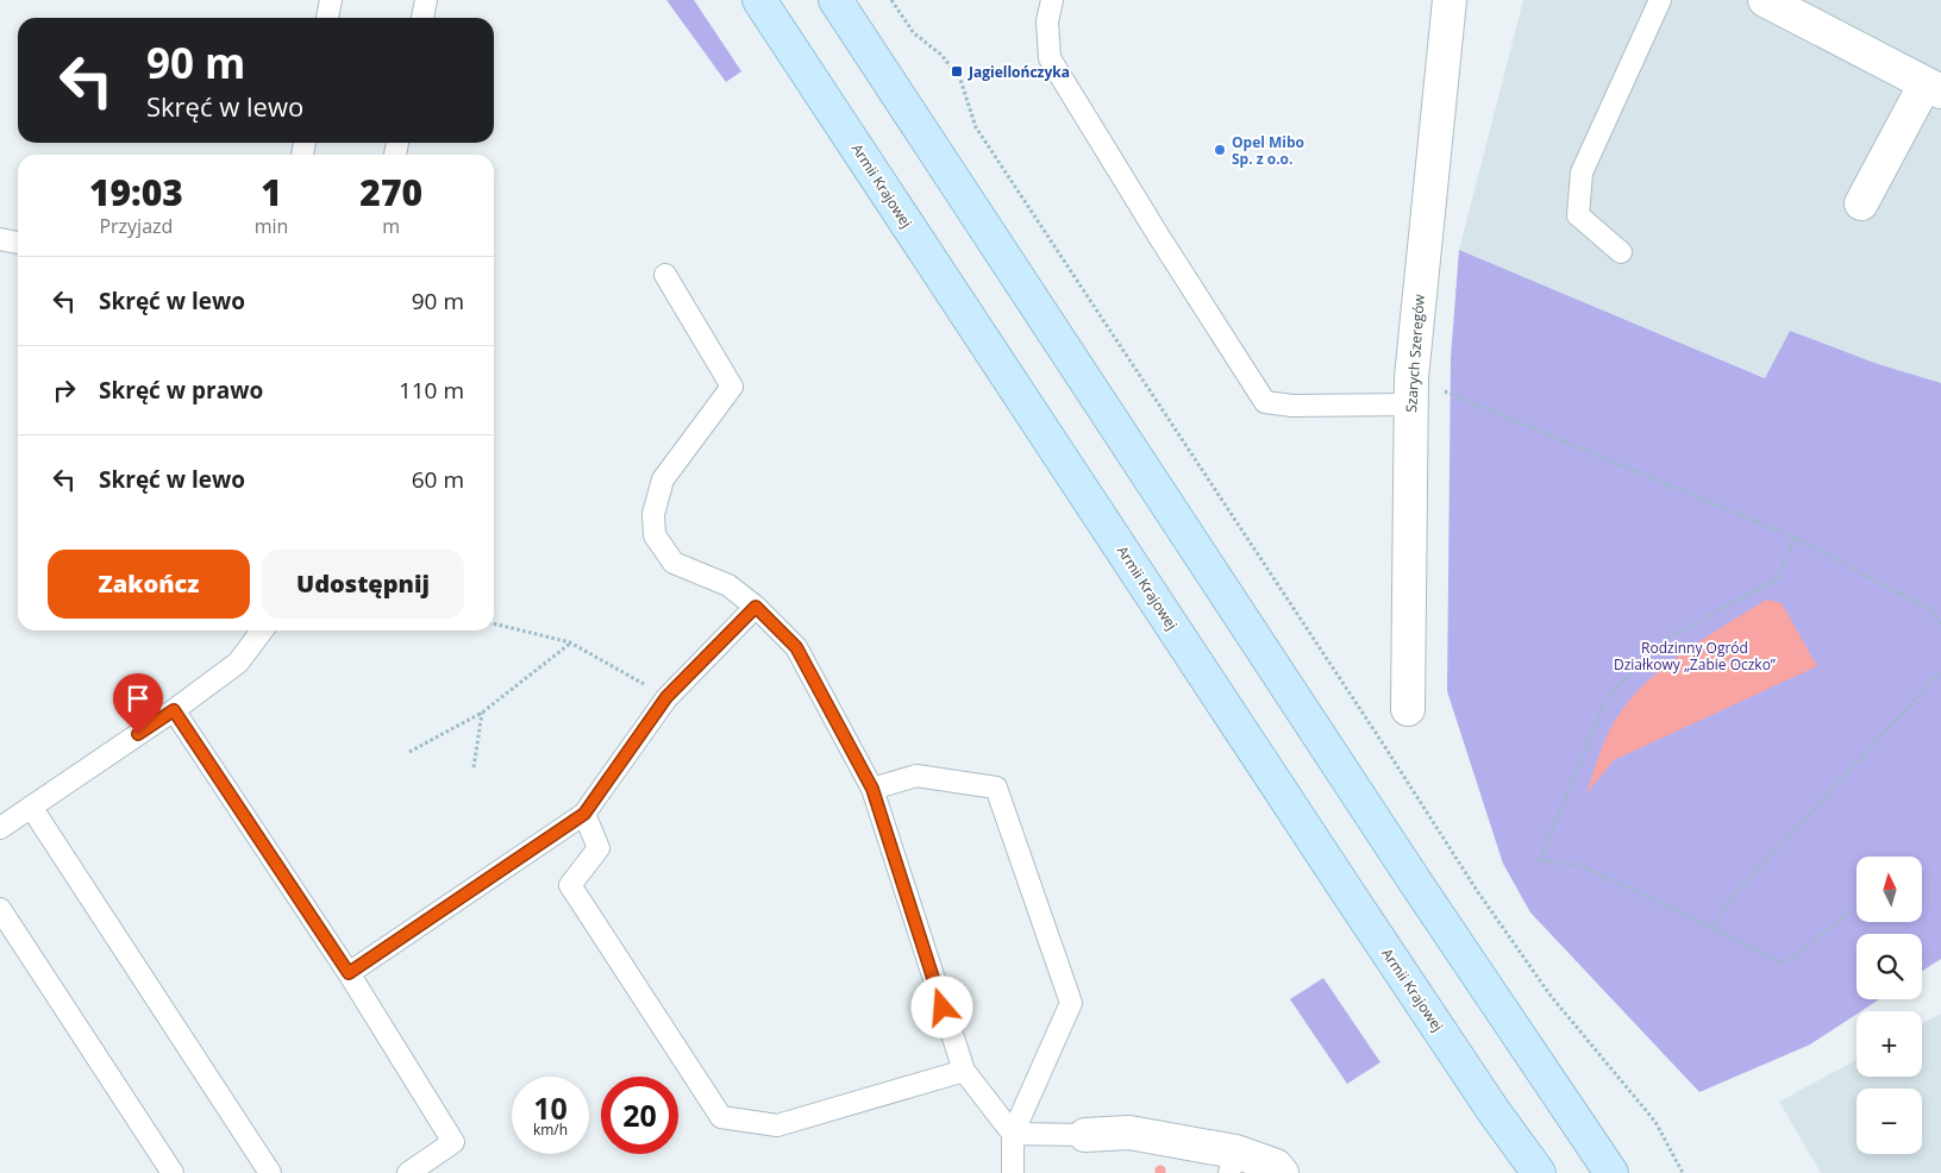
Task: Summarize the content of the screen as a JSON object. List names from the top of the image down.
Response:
{
  "streets": {
    "main road": ["Armii Krajowej"],
    "street": ["Szarych Szeregów"]
  },
  "parks": ["Rodzinny Ogród Działkowy „Żabie Oczko”"],
  "places": {
    "transit": ["Jagiellończyka"],
    "other": ["Opel Mibo Sp. z o.o."]
  },
  "north": "top",
  "page": {
    "turn": ["90 m", "Skręć w lewo"],
    "eta": [
      "19:03",
      "Przyjazd",
      "1",
      "min",
      "270",
      "m"
    ],
    "list": [
      {
        "name": "Skręć w lewo",
        "value": "90 m"
      },
      {
        "name": "Skręć w prawo",
        "value": "110 m"
      },
      {
        "name": "Skręć w lewo",
        "value": "60 m"
      }
    ],
    "buttons": ["Zakończ", "Udostępnij"],
    "map_buttons": ["+", "−"],
    "speed": "10 km/h",
    "limit": "20"
  }
}
